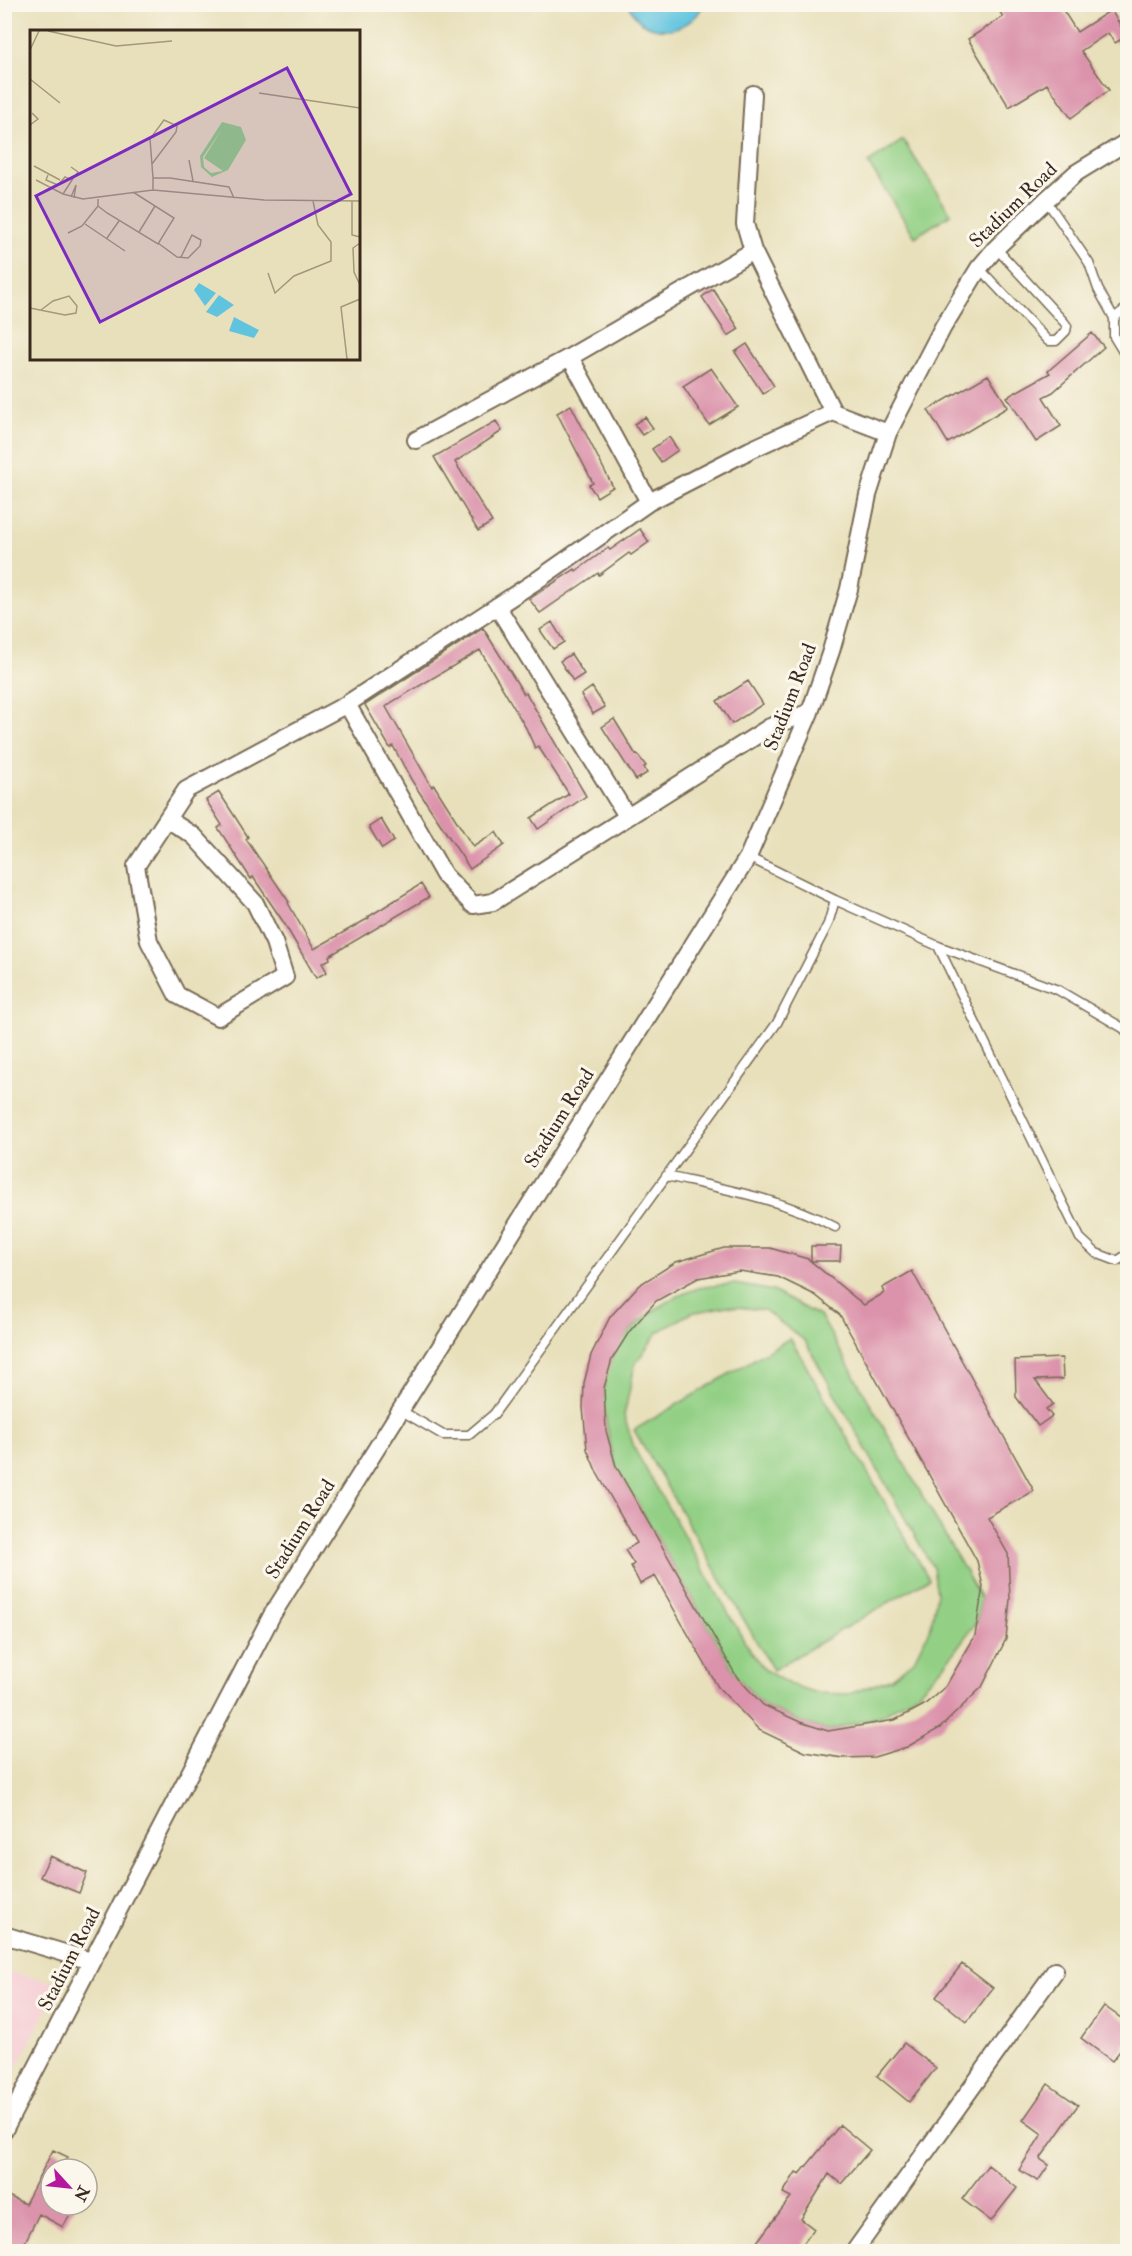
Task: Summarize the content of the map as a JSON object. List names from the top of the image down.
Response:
{
  "streets": {
    "street": ["Stadium Road"]
  },
  "north": "bottom right"
}
